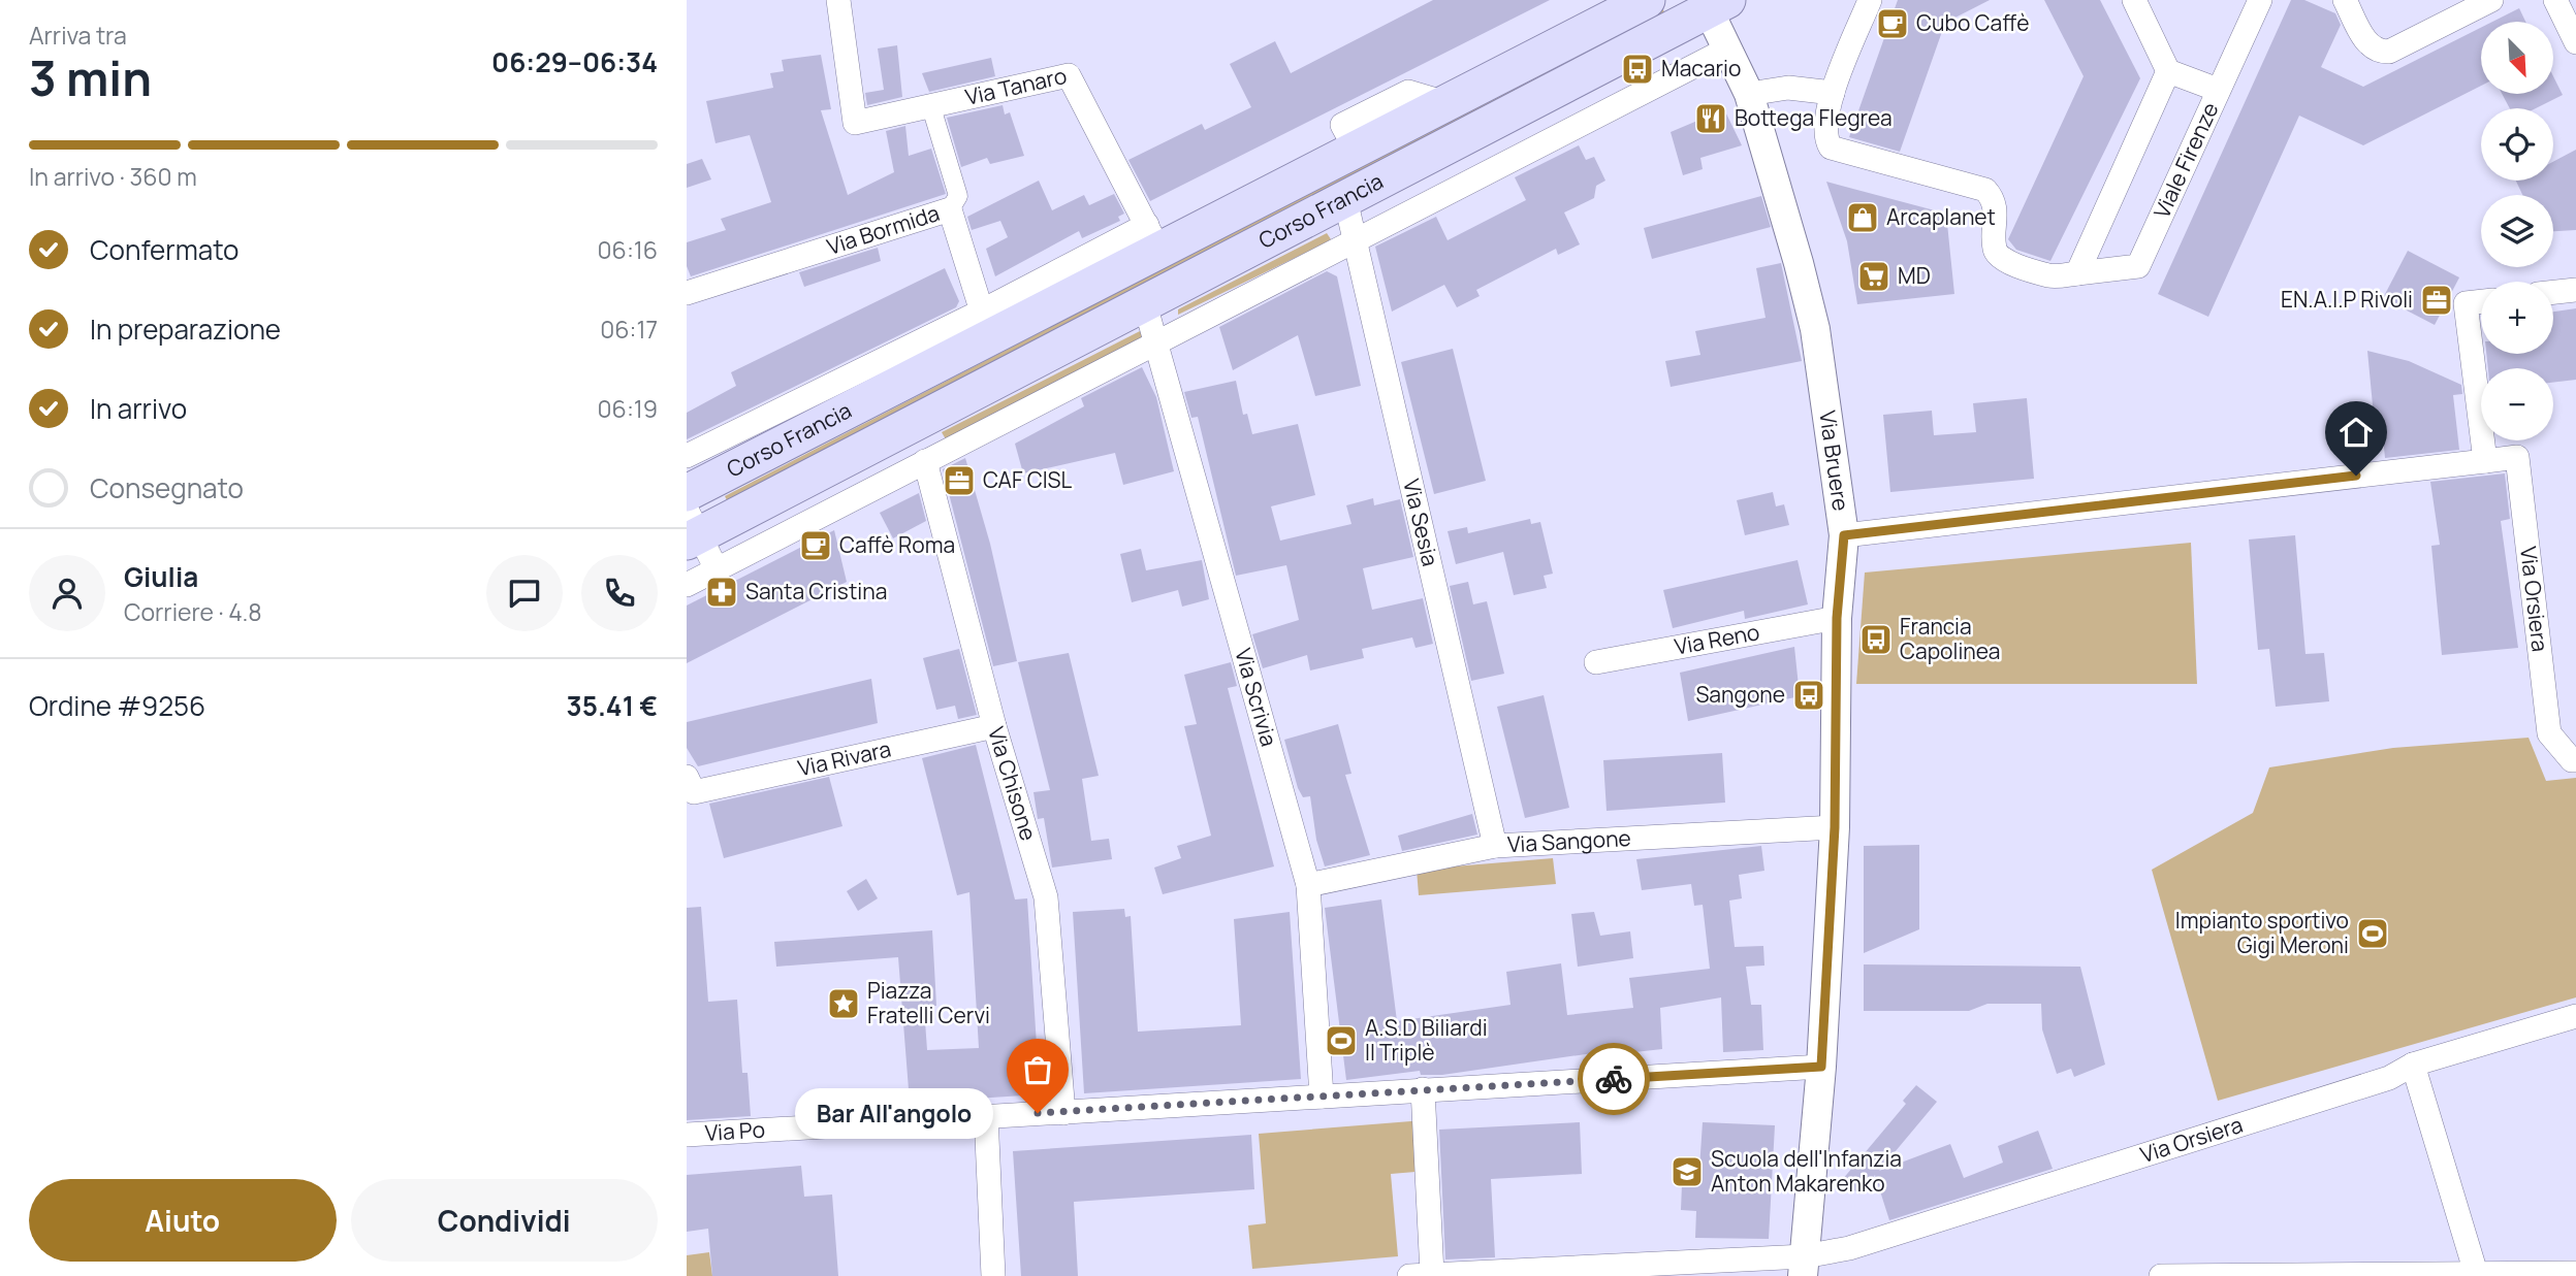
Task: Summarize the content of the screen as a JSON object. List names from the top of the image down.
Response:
{
  "streets": {
    "main road": ["Corso Francia"],
    "street": [
      "Via Tanaro",
      "Viale Firenze",
      "Via Bormida",
      "Via Bruere",
      "Via Sesia",
      "Via Orsiera",
      "Via Reno",
      "Via Scrivia",
      "Via Rivara",
      "Via Chisone",
      "Via Sangone",
      "Via Po"
    ]
  },
  "crossings": [
    ["Via Tanaro", "Corso Francia"],
    ["Corso Francia", "Via Bormida"],
    ["Corso Francia", "Via Bruere"],
    ["Corso Francia", "Via Sesia"],
    ["Corso Francia", "Via Scrivia"],
    ["Corso Francia", "Via Chisone"],
    ["Via Bruere", "Via Orsiera"],
    ["Via Bruere", "Via Reno"],
    ["Via Bruere", "Via Sangone"],
    ["Via Bruere", "Via Po"],
    ["Via Sesia", "Via Sangone"],
    ["Via Scrivia", "Via Sangone"],
    ["Via Scrivia", "Via Po"],
    ["Via Rivara", "Via Chisone"],
    ["Via Chisone", "Via Po"]
  ],
  "places": {
    "cafe": ["Cubo Caffè", "Caffè Roma"],
    "bus stop": ["Macario", "Francia Capolinea", "Sangone"],
    "restaurant": ["Bottega Flegrea"],
    "shop": ["Arcaplanet"],
    "supermarket": ["MD"],
    "office": ["EN.A.I.P Rivoli", "CAF CISL"],
    "pharmacy": ["Santa Cristina"],
    "sports": ["Impianto sportivo Gigi Meroni", "A.S.D Biliardi Il Triplè"],
    "place": ["Piazza Fratelli Cervi"],
    "other": ["Bar All'angolo"],
    "school or university": ["Scuola dell'Infanzia Anton Makarenko"]
  },
  "north": "bottom right",
  "page": {
    "heading": ["3 min", "Arriva tra", "06:29–06:34"],
    "panel": [
      "Giulia",
      "Corriere · 4.8",
      "Ordine #9256",
      "35.41 €"
    ],
    "map_buttons": ["+", "−"],
    "bar": "In arrivo · 360 m",
    "list": [
      ["Confermato", "06:16"],
      ["In preparazione", "06:17"],
      ["In arrivo", "06:19"],
      "Consegnato"
    ],
    "bubble": "Bar All'angolo",
    "buttons": ["Aiuto", "Condividi"]
  }
}
